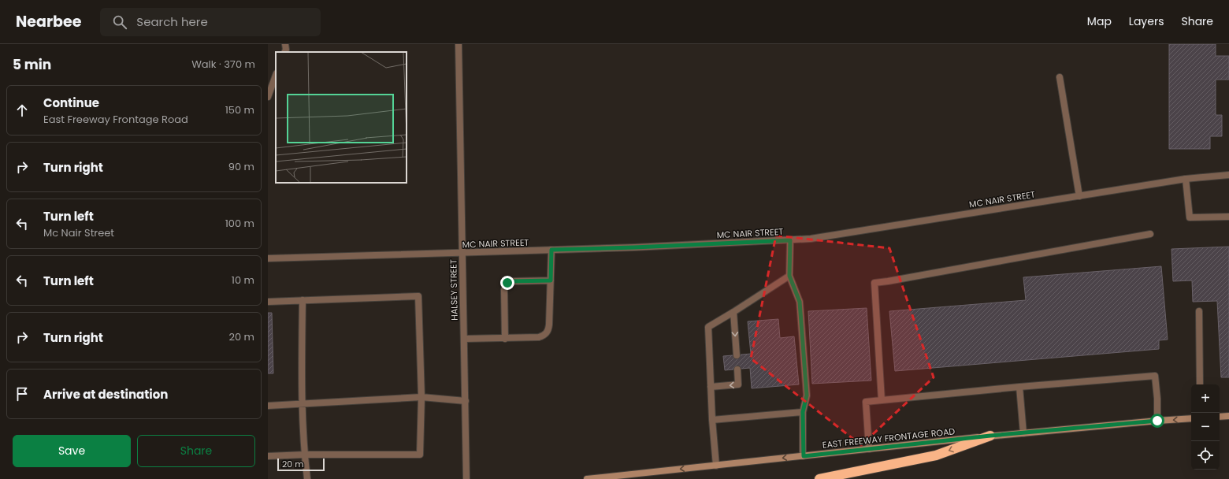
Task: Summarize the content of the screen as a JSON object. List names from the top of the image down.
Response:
{
  "streets": {
    "main road": ["EAST FREEWAY FRONTAGE ROAD"],
    "street": ["MC NAIR STREET", "HALSEY STREET"]
  },
  "crossings": [
    ["MC NAIR STREET", "HALSEY STREET"]
  ],
  "one_way": ["EAST FREEWAY FRONTAGE ROAD"],
  "scale_bar": "20 m",
  "page": {
    "header": "Nearbee",
    "search": "Search here",
    "nav": ["Map", "Layers", "Share"],
    "heading": ["5 min", "Walk · 370 m"],
    "list": [
      ["Continue", "East Freeway Frontage Road", "150 m"],
      ["Turn right", "90 m"],
      ["Turn left", "Mc Nair Street", "100 m"],
      ["Turn left", "10 m"],
      ["Turn right", "20 m"],
      "Arrive at destination"
    ],
    "map_buttons": ["+", "−"],
    "buttons": ["Save", "Share"],
    "scale": "20 m"
  }
}
